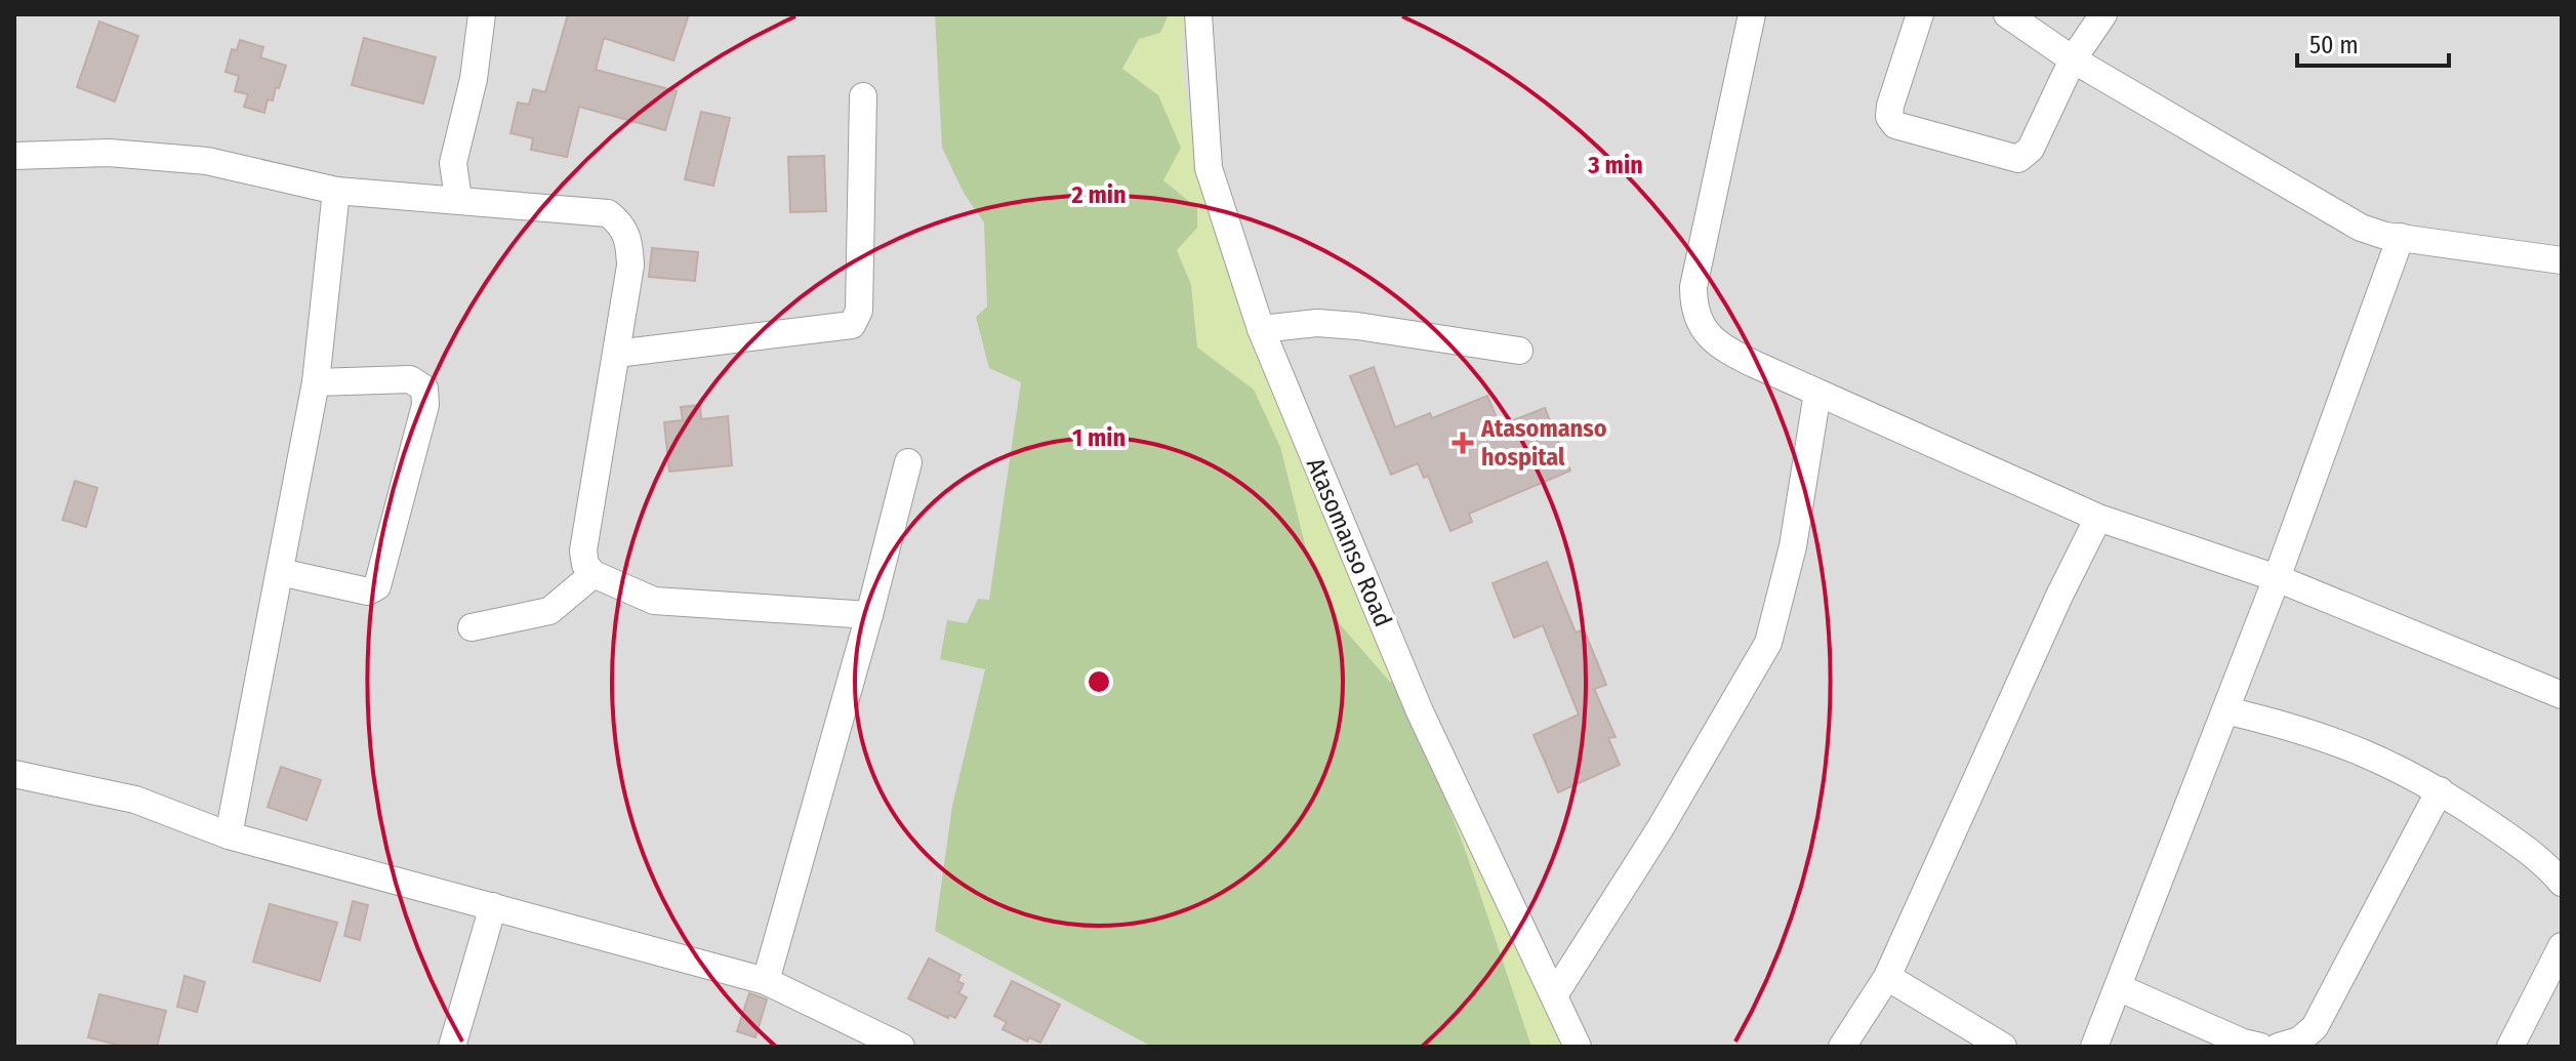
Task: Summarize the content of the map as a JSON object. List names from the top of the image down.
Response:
{
  "streets": {
    "street": ["Atasomanso Road"]
  },
  "places": {
    "health": ["Atasomanso hospital"]
  },
  "scale_bar": "50 m",
  "rings": ["3 min", "2 min", "1 min"]
}
